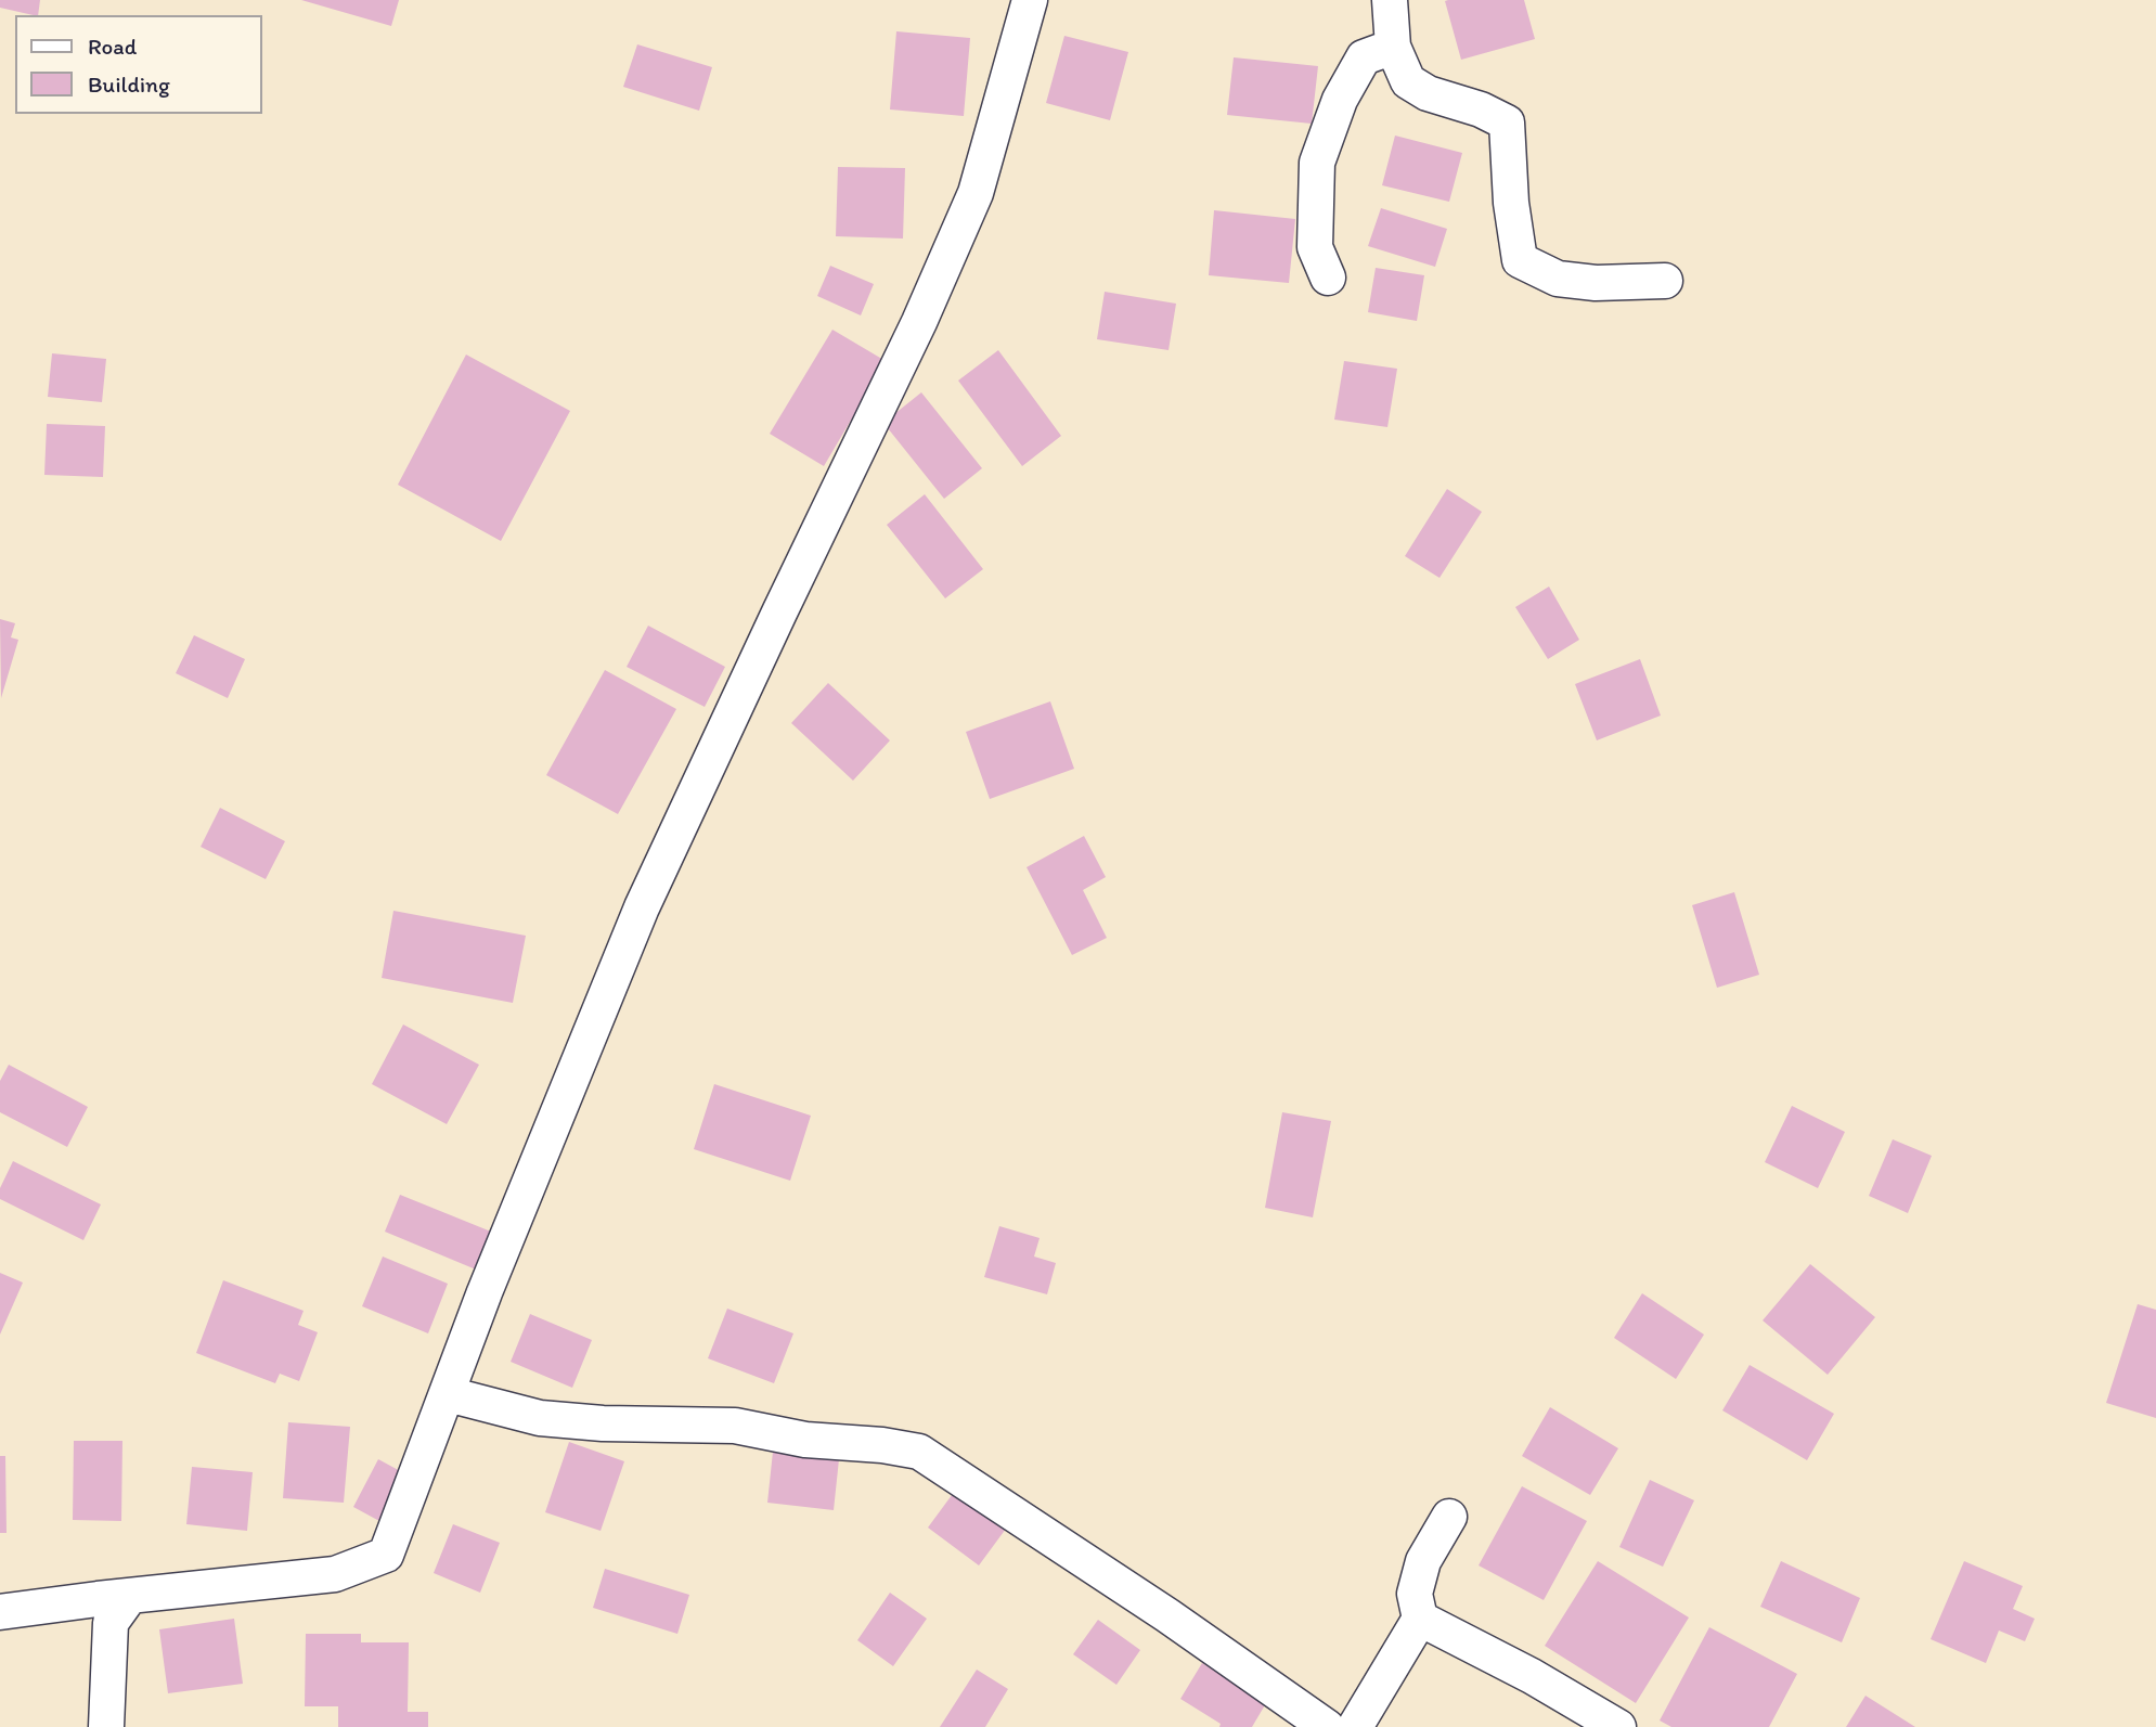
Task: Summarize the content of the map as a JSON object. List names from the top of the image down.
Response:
{
  "legend": ["Road", "Building"]
}
